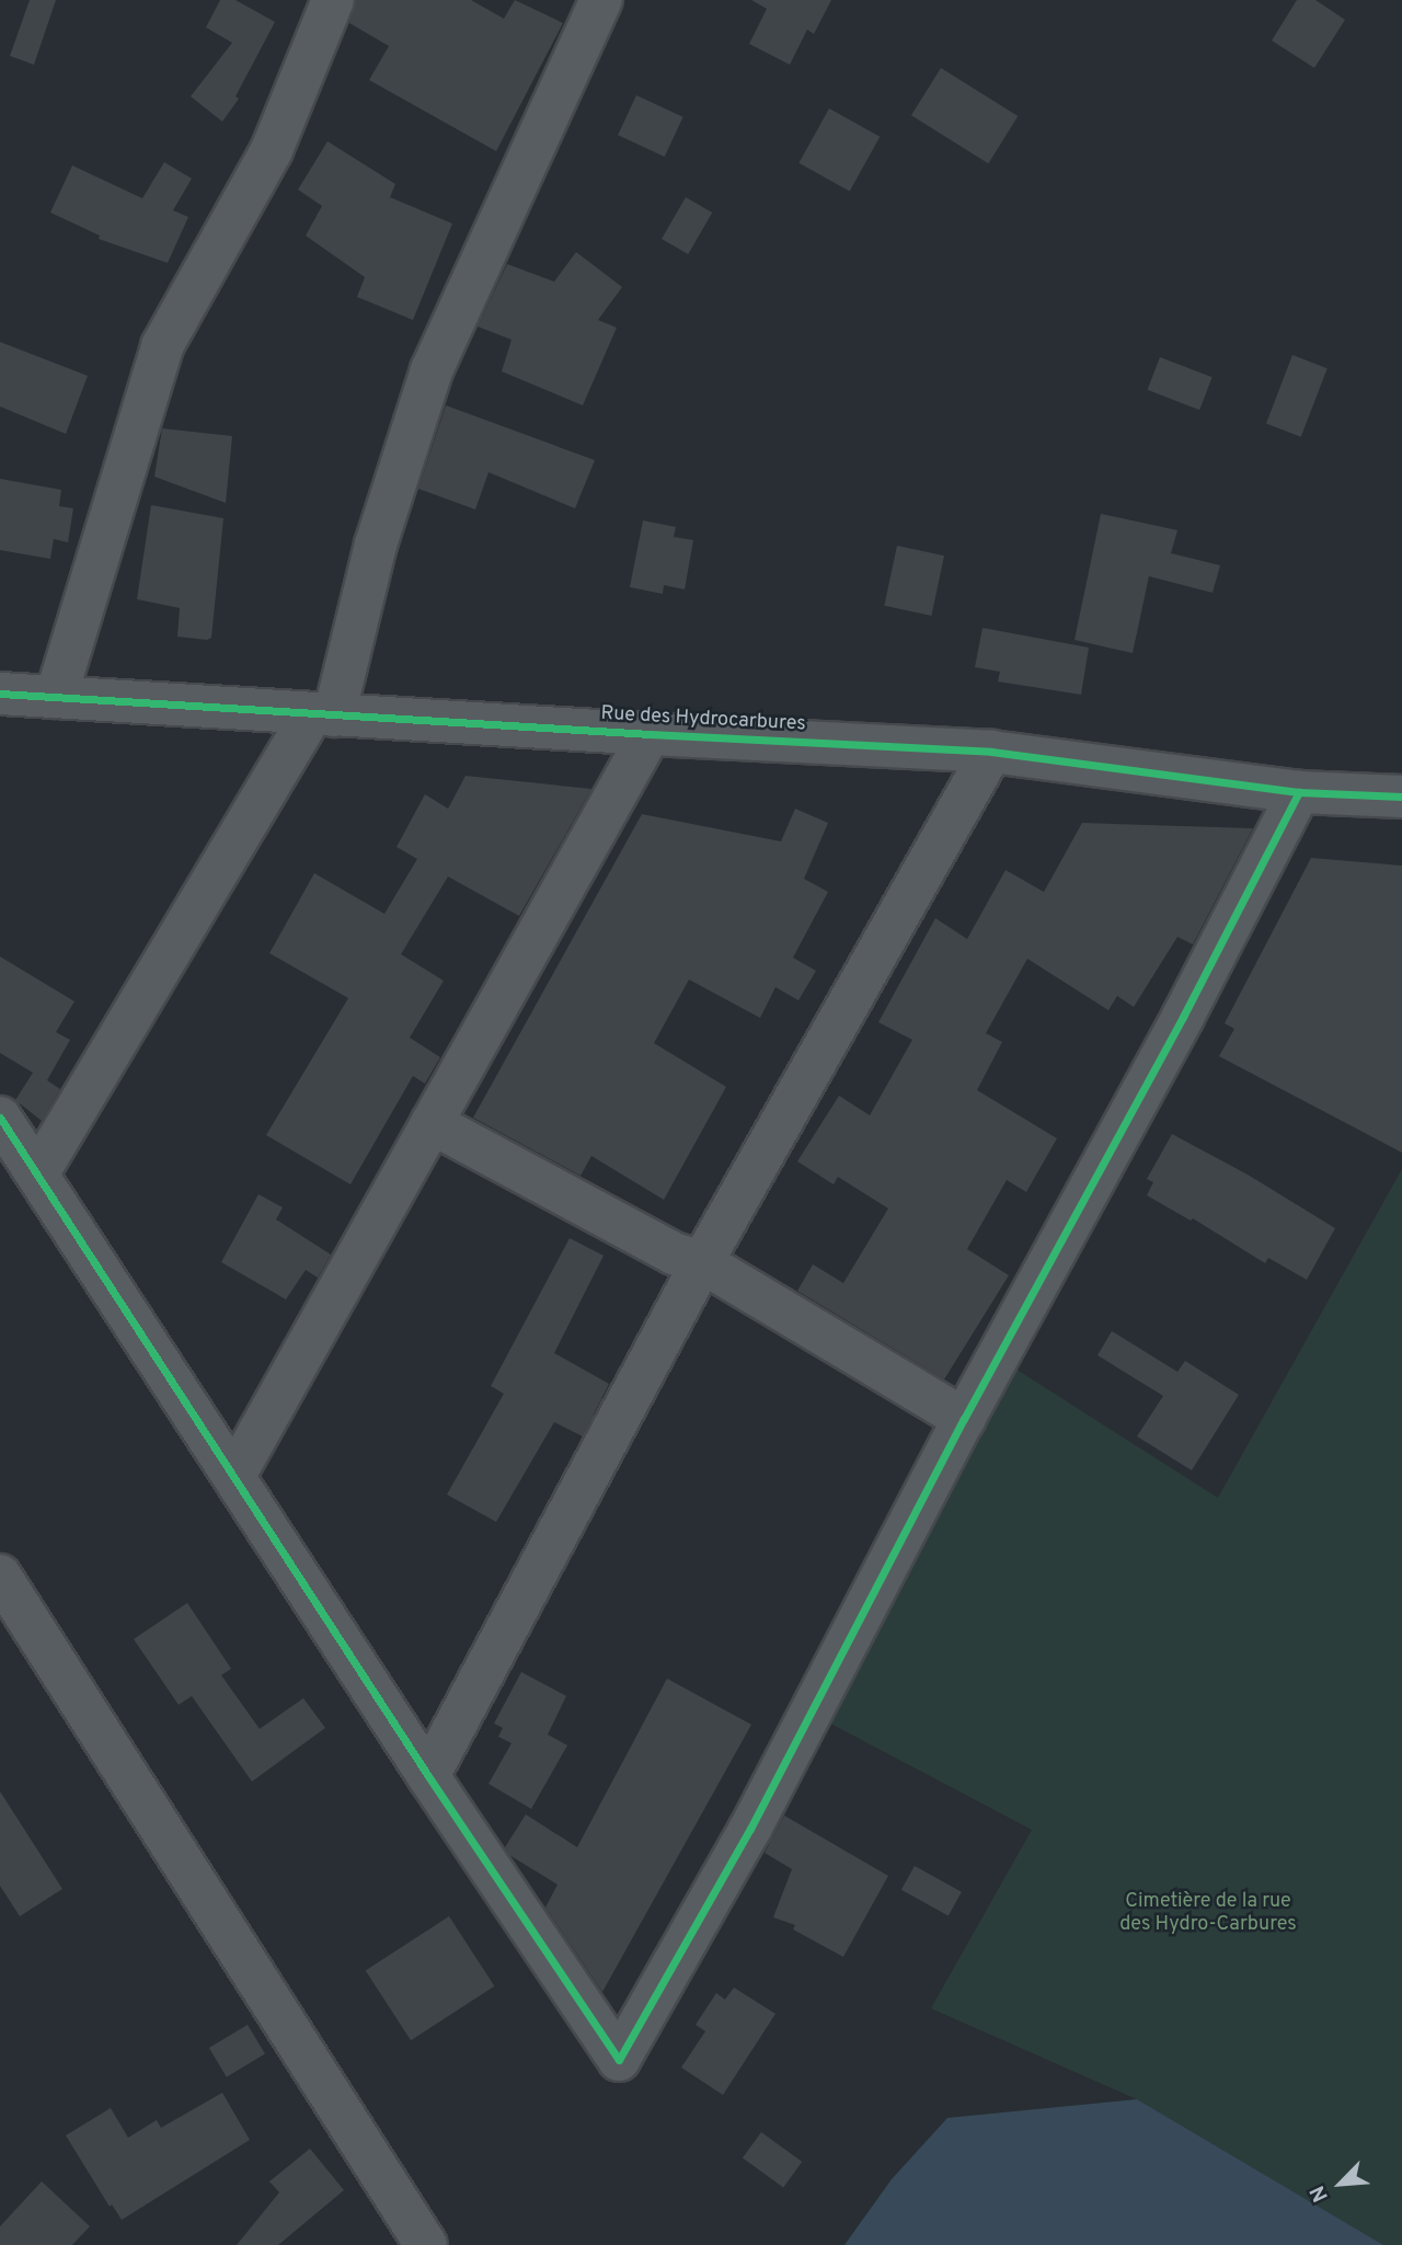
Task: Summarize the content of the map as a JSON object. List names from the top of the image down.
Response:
{
  "streets": {
    "street": ["Rue des Hydrocarbures"]
  },
  "parks": ["Cimetière de la rue des Hydro-Carbures"],
  "north": "bottom left"
}
